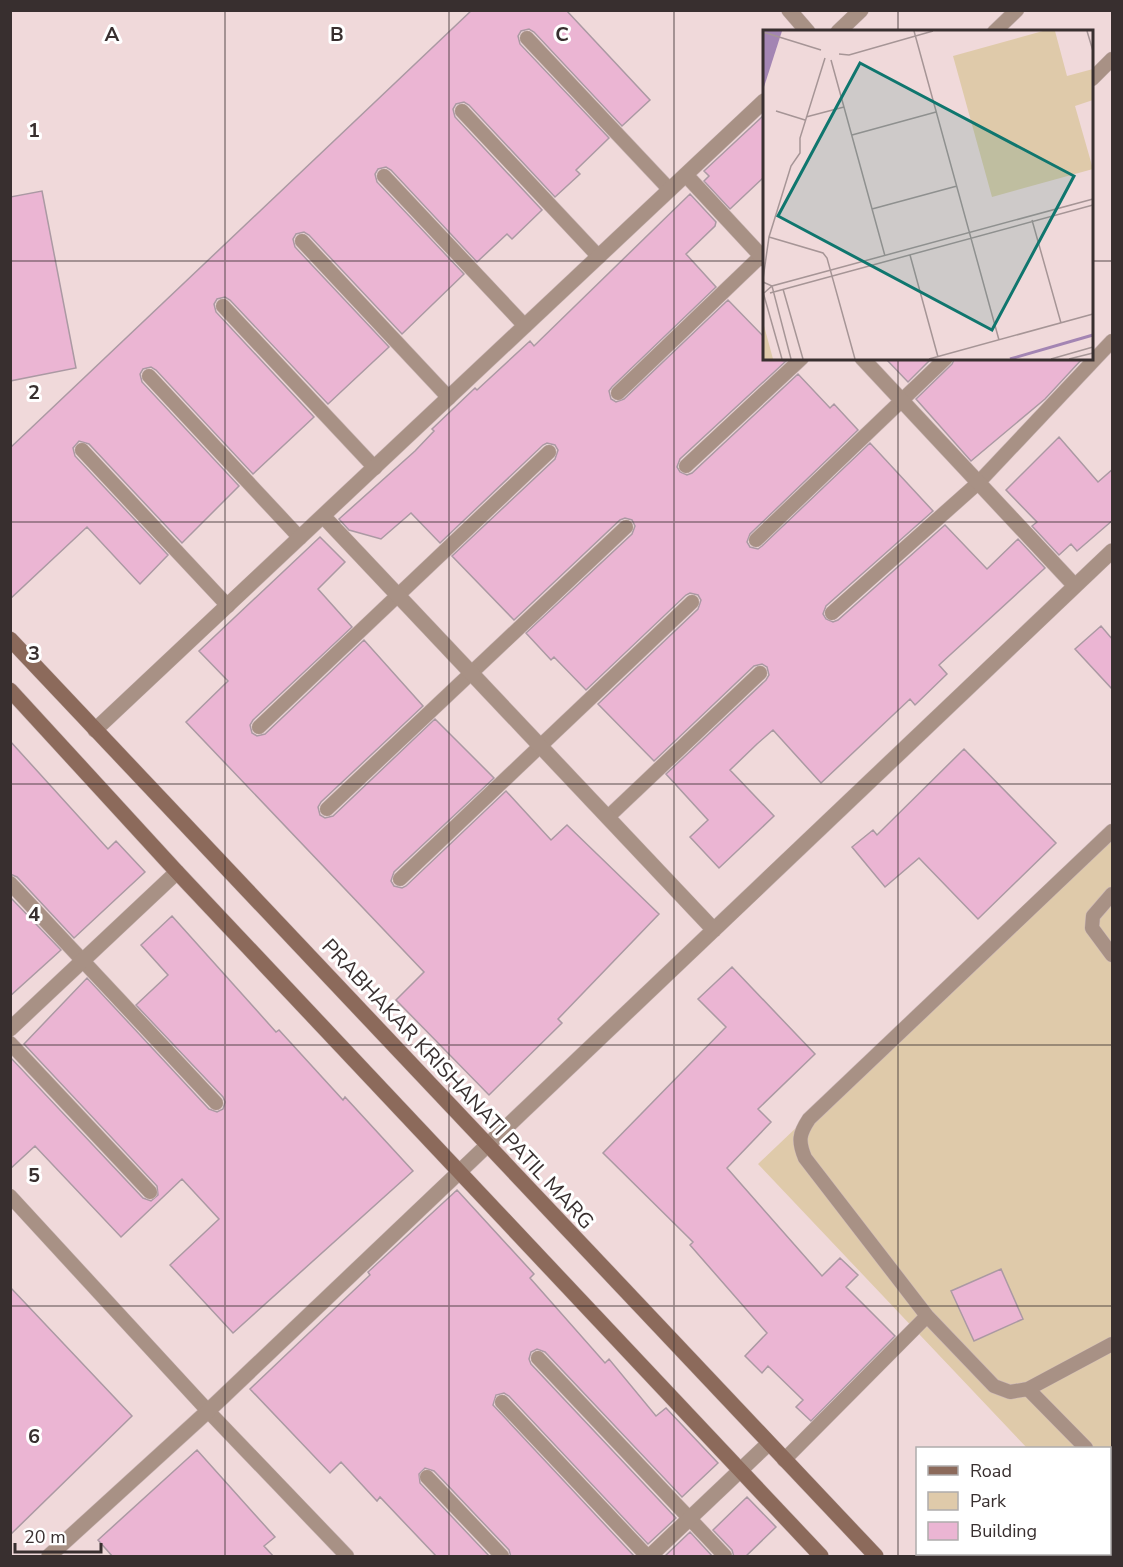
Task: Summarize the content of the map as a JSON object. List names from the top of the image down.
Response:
{
  "streets": {
    "street": ["PRABHAKAR KRISHANATI PATIL MARG"]
  },
  "legend": ["Road", "Park", "Building"],
  "scale_bar": "20 m",
  "grid": {
    "columns": ["A", "B", "C"],
    "rows": [
      "1",
      "2",
      "3",
      "4",
      "5",
      "6"
    ]
  }
}
